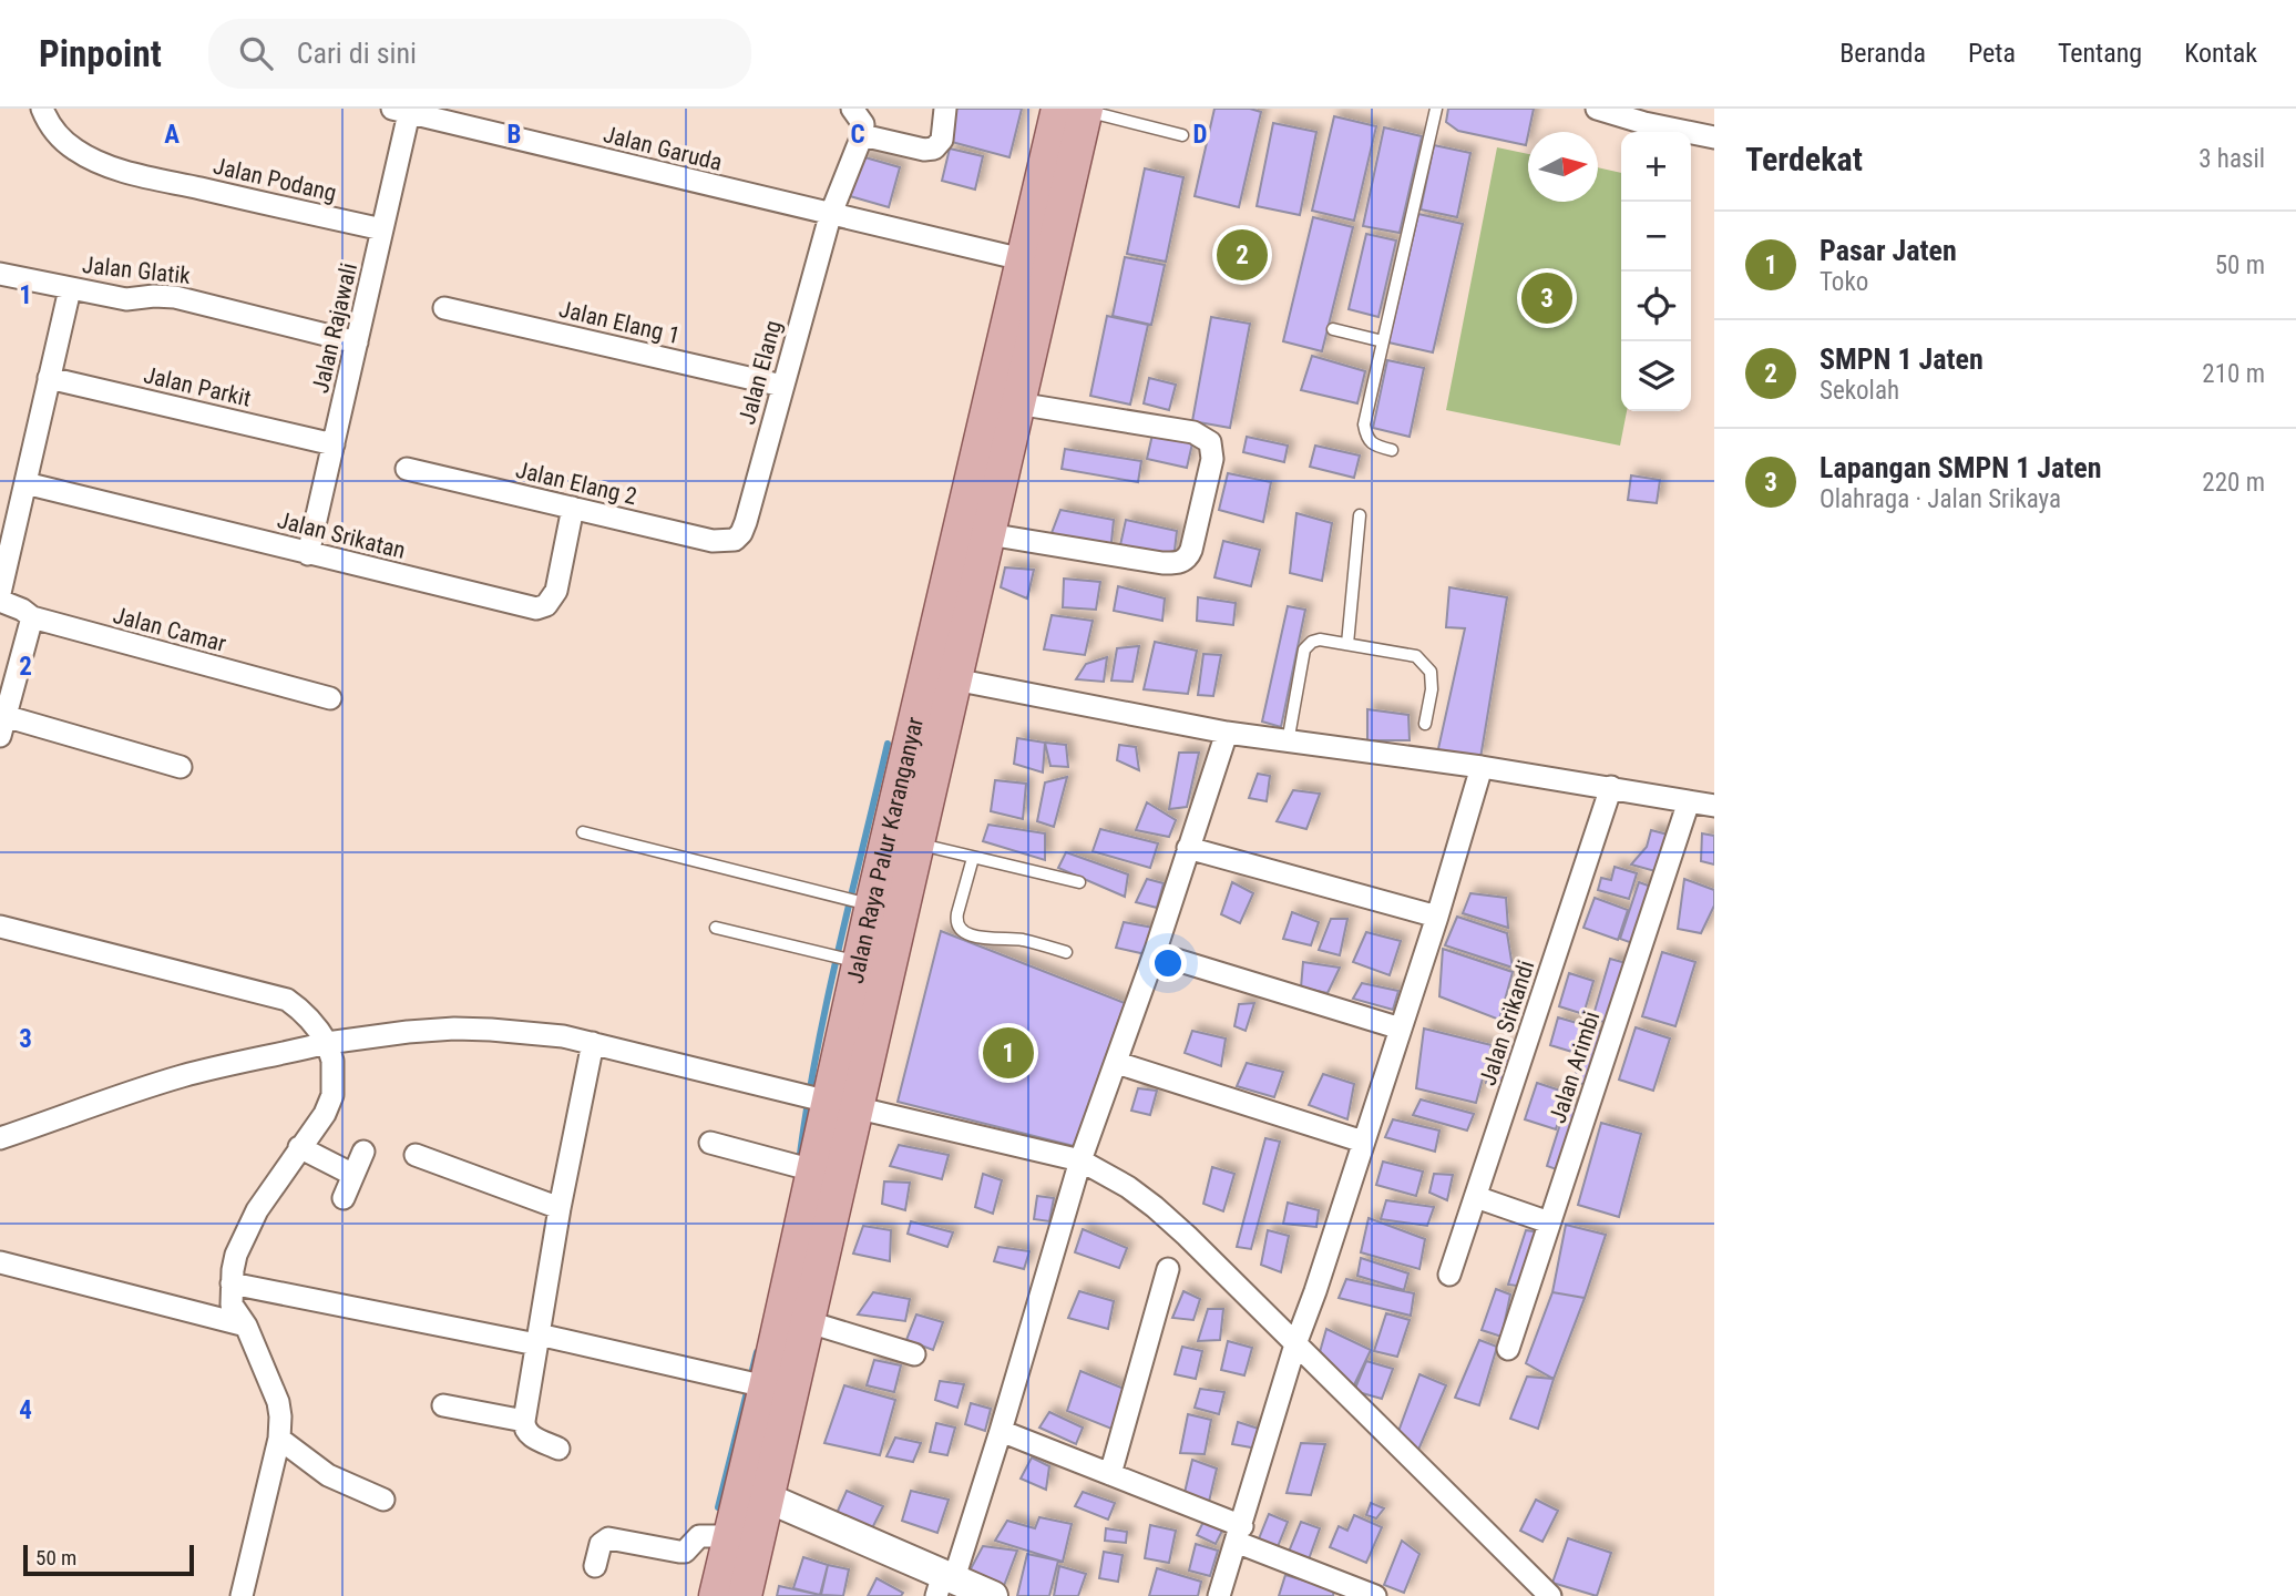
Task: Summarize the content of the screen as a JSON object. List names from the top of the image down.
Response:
{
  "streets": {
    "main road": ["Jalan Raya Palur Karanganyar"],
    "street": [
      "Jalan Garuda",
      "Jalan Podang",
      "Jalan Glatik",
      "Jalan Elang 1",
      "Jalan Rajawali",
      "Jalan Elang",
      "Jalan Parkit",
      "Jalan Elang 2",
      "Jalan Srikatan",
      "Jalan Camar",
      "Jalan Srikandi",
      "Jalan Arimbi"
    ]
  },
  "crossings": [
    ["Jalan Garuda", "Jalan Rajawali"],
    ["Jalan Garuda", "Jalan Elang"],
    ["Jalan Garuda", "Jalan Raya Palur Karanganyar"],
    ["Jalan Podang", "Jalan Rajawali"],
    ["Jalan Glatik", "Jalan Rajawali"],
    ["Jalan Elang 1", "Jalan Elang"],
    ["Jalan Rajawali", "Jalan Parkit"],
    ["Jalan Rajawali", "Jalan Srikatan"],
    ["Jalan Elang", "Jalan Elang 2"],
    ["Jalan Elang 2", "Jalan Srikatan"]
  ],
  "scale_bar": "50 m",
  "north": "right",
  "page": {
    "header": "Pinpoint",
    "search": "Cari di sini",
    "nav": [
      "Beranda",
      "Peta",
      "Tentang",
      "Kontak"
    ],
    "heading": ["Terdekat", "3 hasil"],
    "map_buttons": ["+", "−"],
    "list": [
      {
        "mark": "1",
        "name": "Pasar Jaten",
        "note": "Toko",
        "value": "50 m"
      },
      {
        "mark": "2",
        "name": "SMPN 1 Jaten",
        "note": "Sekolah",
        "value": "210 m"
      },
      {
        "mark": "3",
        "name": "Lapangan SMPN 1 Jaten",
        "note": "Olahraga · Jalan Srikaya",
        "value": "220 m"
      }
    ],
    "pins": ["2", "3", "1"],
    "scale": "50 m"
  },
  "grid": {
    "columns": [
      "A",
      "B",
      "C",
      "D"
    ],
    "rows": [
      "1",
      "2",
      "3",
      "4"
    ]
  }
}
